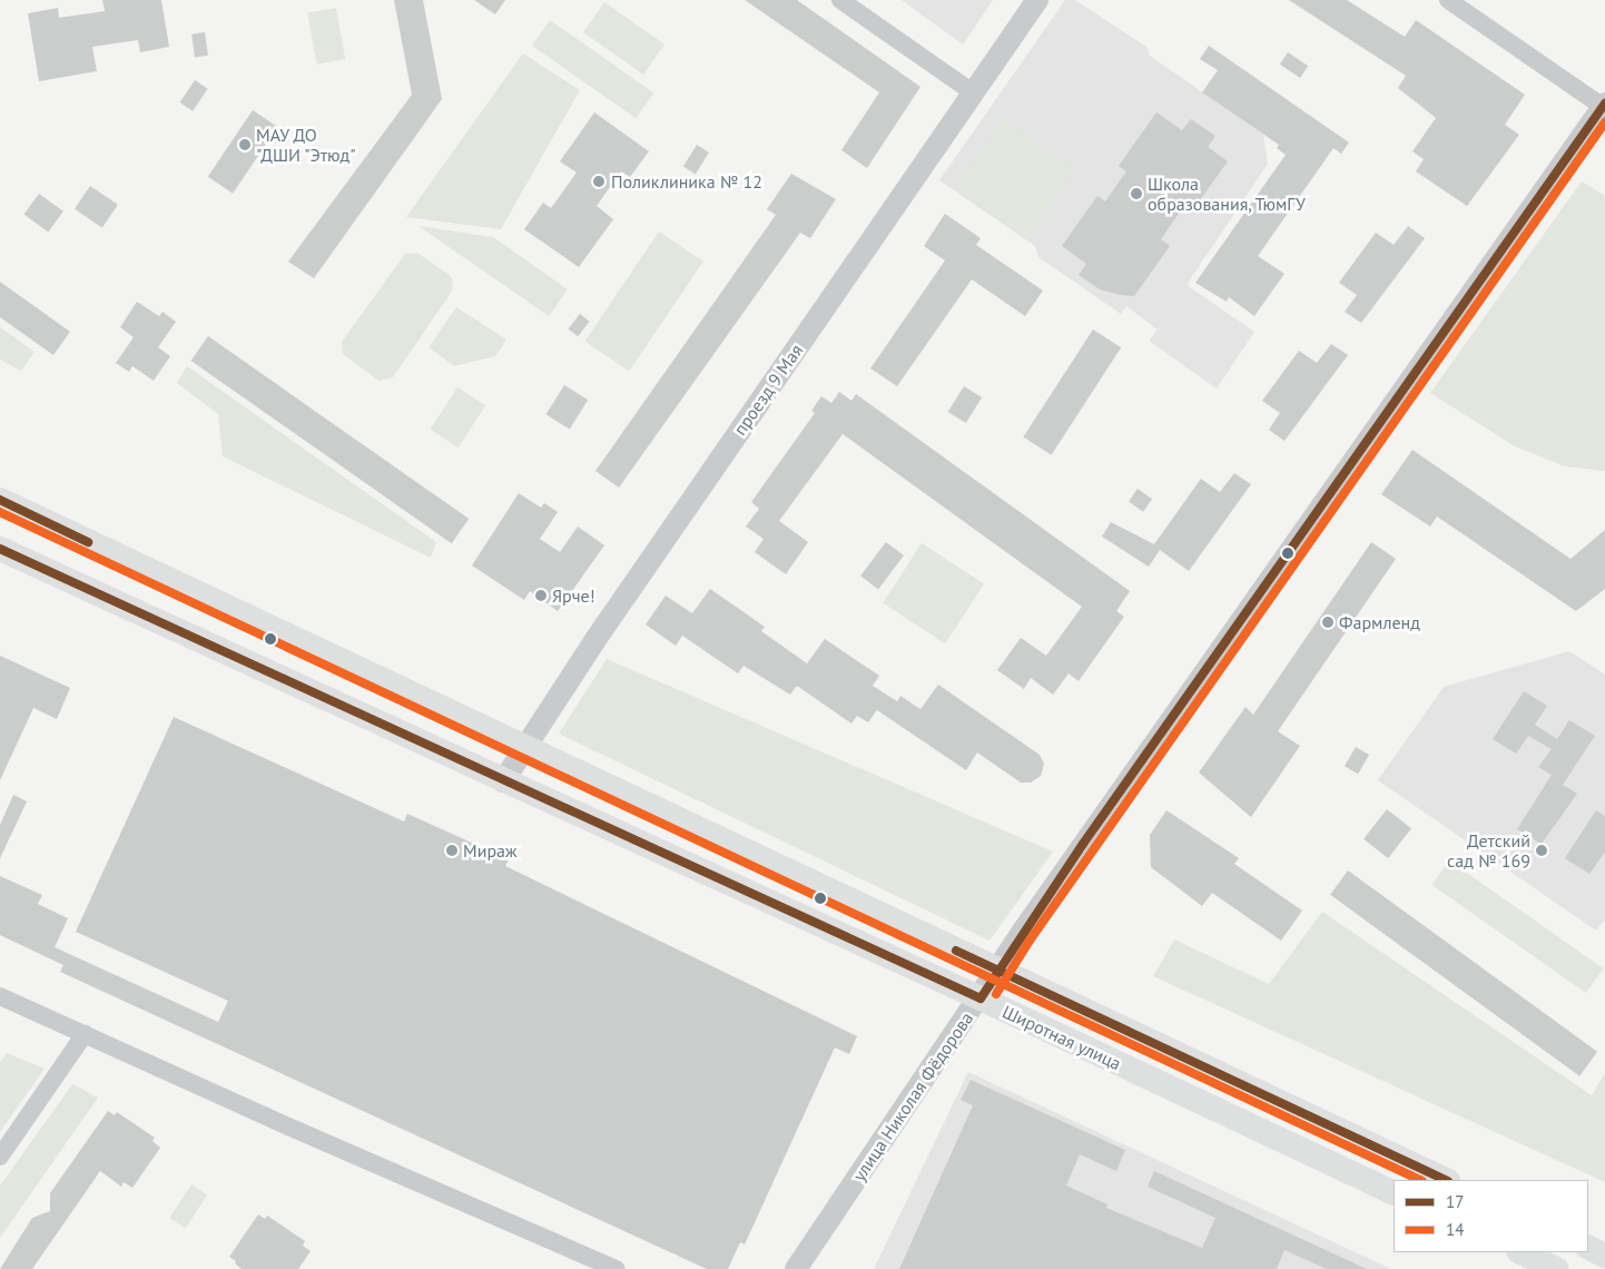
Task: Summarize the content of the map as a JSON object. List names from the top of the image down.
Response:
{
  "streets": {
    "main road": ["Широтная улица"],
    "street": ["проезд 9 Мая", "улица Николая Фёдорова"]
  },
  "crossings": [
    ["проезд 9 Мая", "Широтная улица"],
    ["Широтная улица", "улица Николая Фёдорова"]
  ],
  "places": [
    "МАУ ДО \"ДШИ \"Этюд\"",
    "Поликлиника № 12",
    "Школа образования, ТюмГУ",
    "Ярче!",
    "Фармленд",
    "Мираж",
    "Детский сад № 169"
  ],
  "lines": ["transit line 17", "transit line 14"],
  "legend": ["17", "14"]
}
